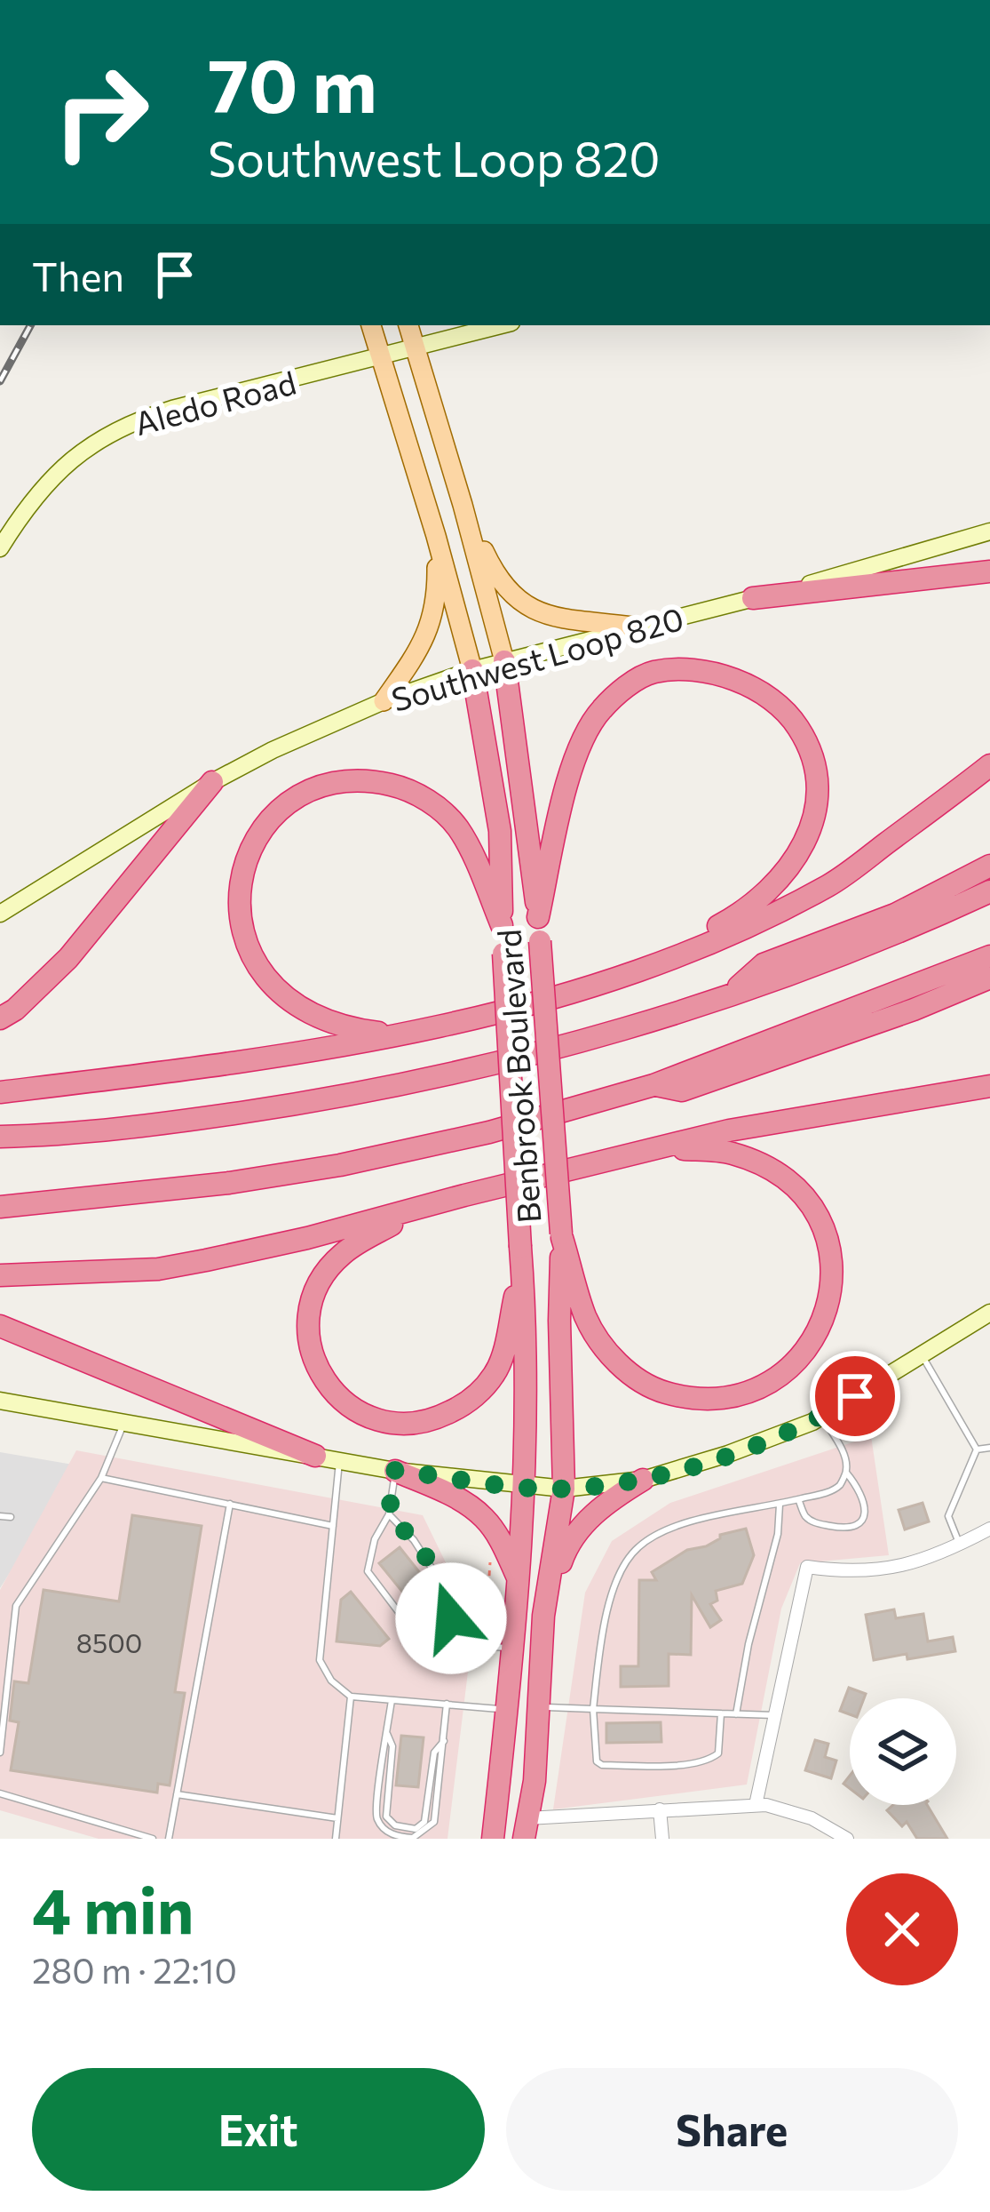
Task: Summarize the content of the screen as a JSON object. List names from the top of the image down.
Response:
{
  "streets": {
    "highway": ["Benbrook Boulevard"],
    "main road": ["Aledo Road", "Southwest Loop 820"]
  },
  "crossings": [
    ["Aledo Road", "Benbrook Boulevard"],
    ["Southwest Loop 820", "Benbrook Boulevard"]
  ],
  "house_numbers": ["8500"],
  "page": {
    "turn": ["70 m", "Southwest Loop 820"],
    "then": "Then",
    "heading": ["4 min", "280 m · 22:10"],
    "buttons": ["Exit", "Share"]
  }
}
